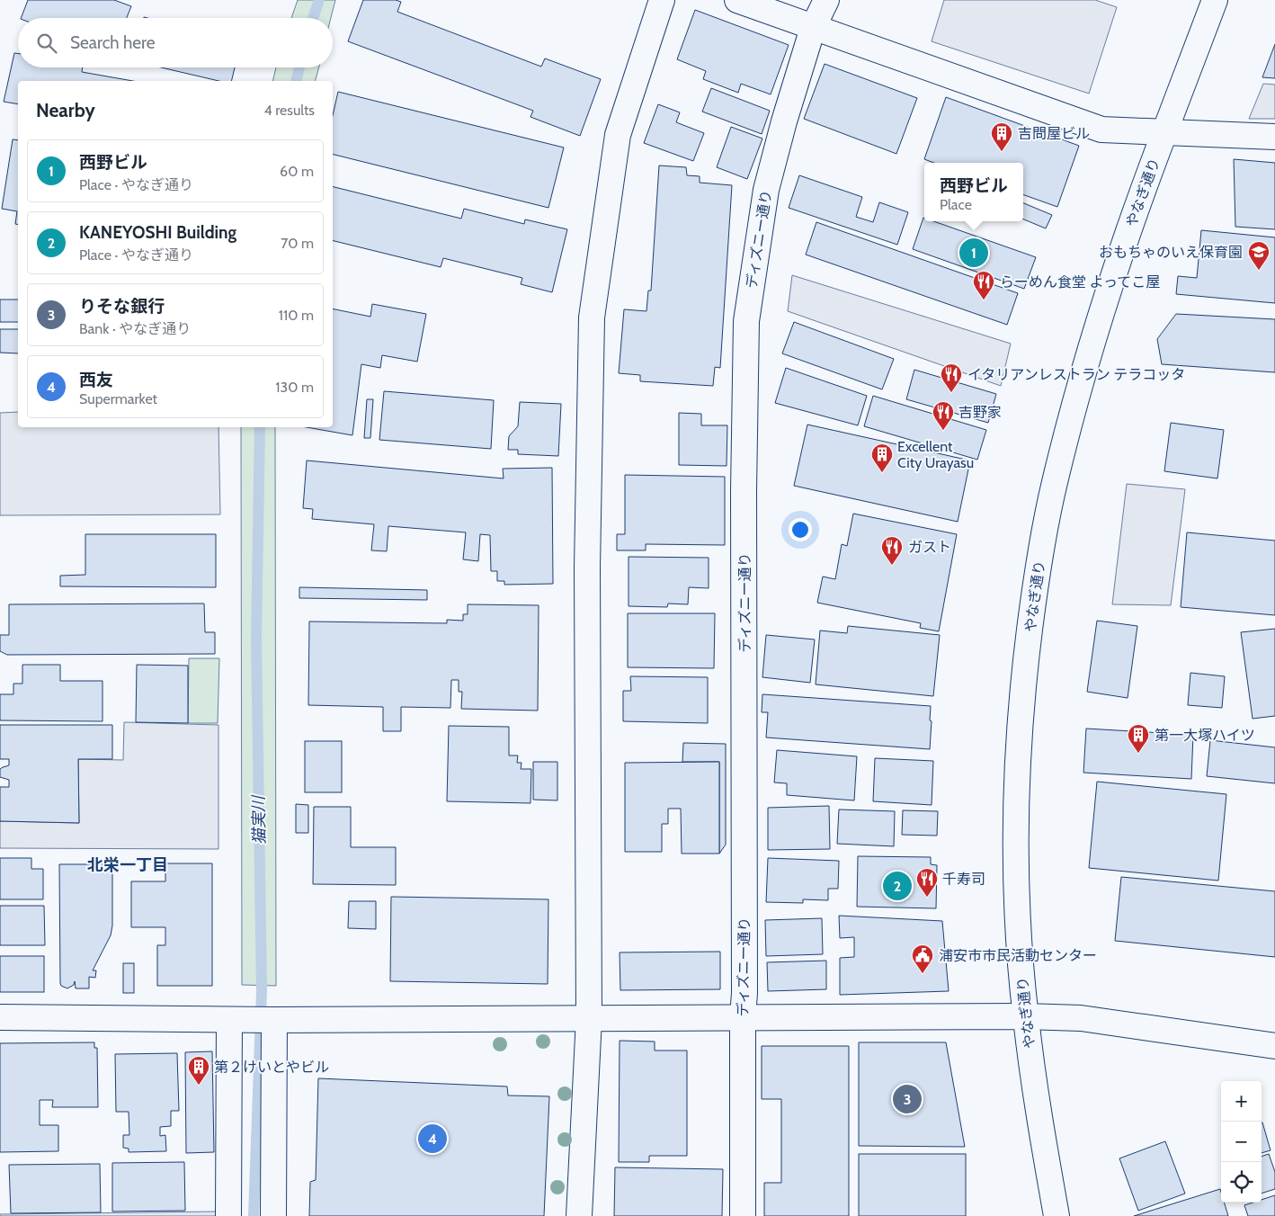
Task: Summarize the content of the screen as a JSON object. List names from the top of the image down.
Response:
{
  "streets": {
    "street": ["やなぎ通り", "ディズニー通り"]
  },
  "districts": ["北栄一丁目"],
  "water": ["猫実川"],
  "places": {
    "building": [
      "吉問屋ビル",
      "Excellent City Urayasu",
      "第一大塚ハイツ",
      "第２けいとやビル"
    ],
    "school or university": ["おもちゃのいえ保育園"],
    "restaurant": [
      "らーめん食堂 よってこ屋",
      "イタリアンレストラン テラコッタ",
      "吉野家",
      "ガスト",
      "千寿司"
    ],
    "public building": ["浦安市市民活動センター"]
  },
  "page": {
    "search": "Search here",
    "heading": ["Nearby", "4 results"],
    "list": [
      {
        "mark": "1",
        "name": "西野ビル",
        "note": "Place · やなぎ通り",
        "value": "60 m"
      },
      {
        "mark": "2",
        "name": "KANEYOSHI Building",
        "note": "Place · やなぎ通り",
        "value": "70 m"
      },
      {
        "mark": "3",
        "name": "りそな銀行",
        "note": "Bank · やなぎ通り",
        "value": "110 m"
      },
      {
        "mark": "4",
        "name": "西友",
        "note": "Supermarket",
        "value": "130 m"
      }
    ],
    "popup": ["西野ビル", "Place"],
    "pins": [
      "1",
      "2",
      "3",
      "4"
    ],
    "map_buttons": ["+", "−"]
  }
}
